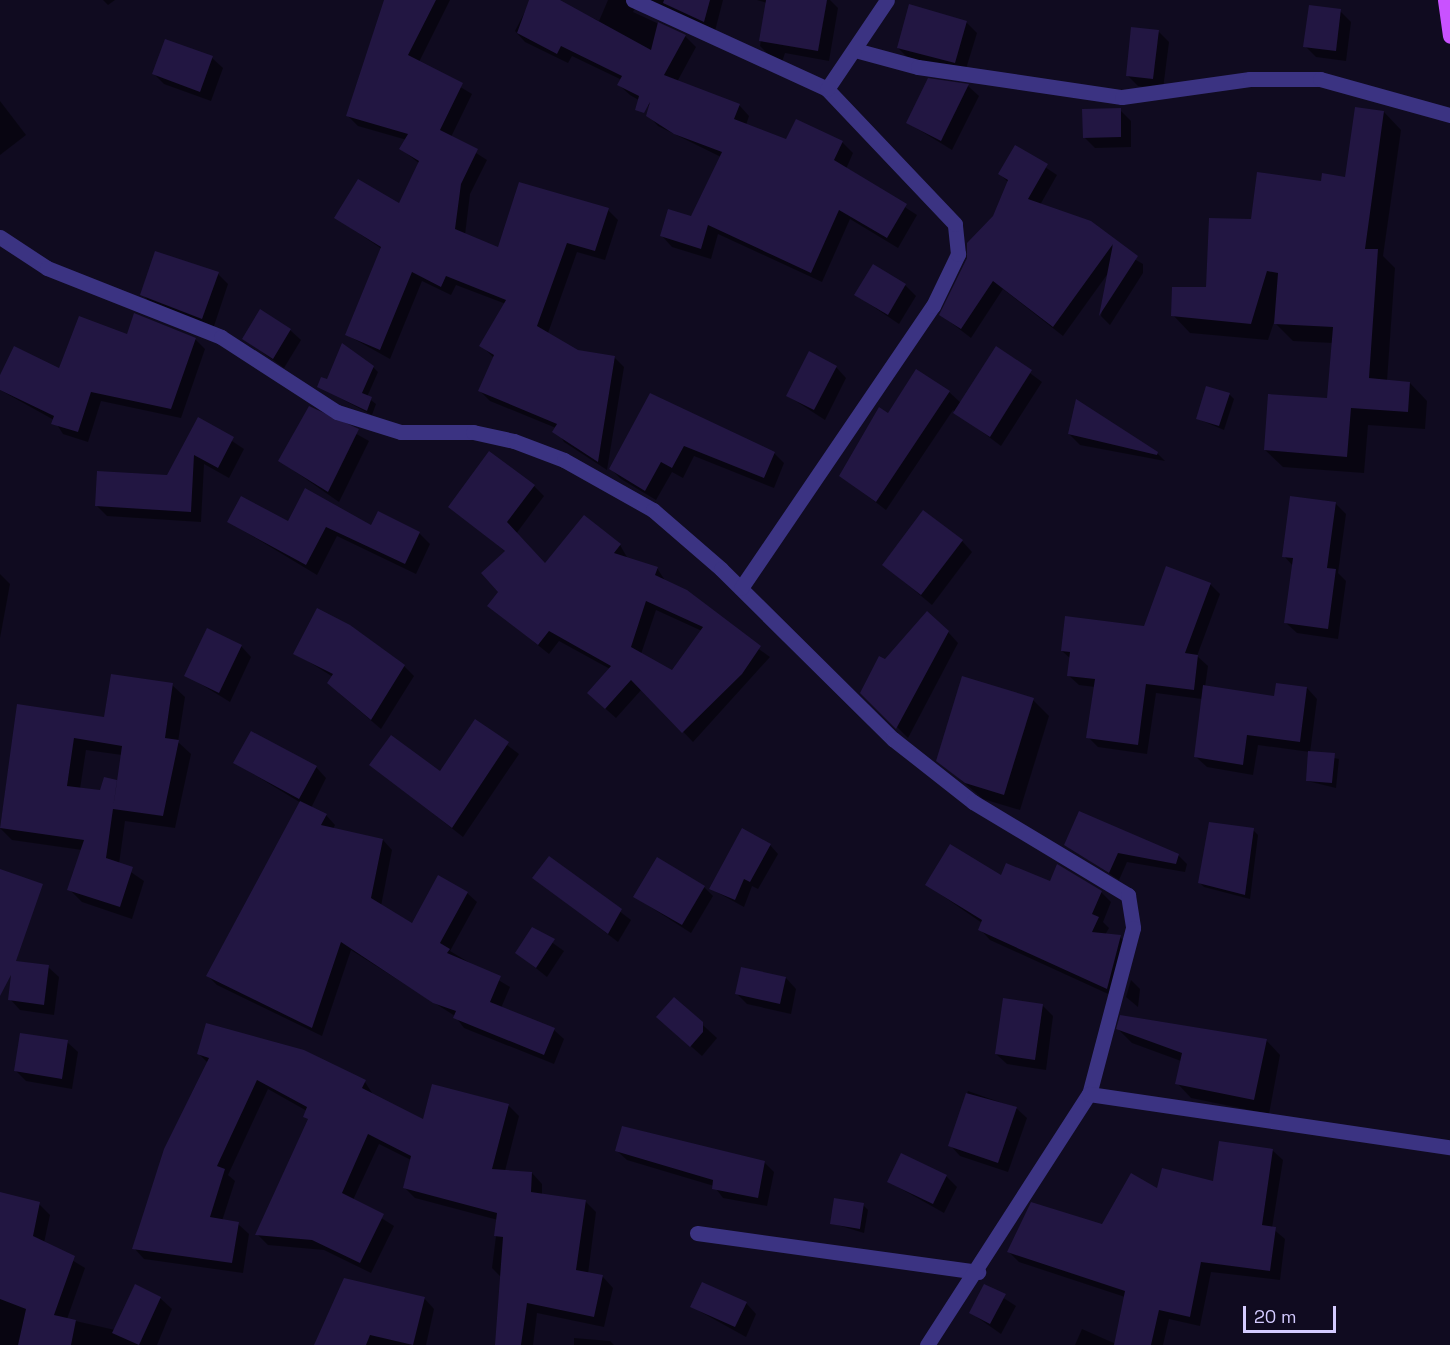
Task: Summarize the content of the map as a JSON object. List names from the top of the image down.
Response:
{
  "scale_bar": "20 m"
}
